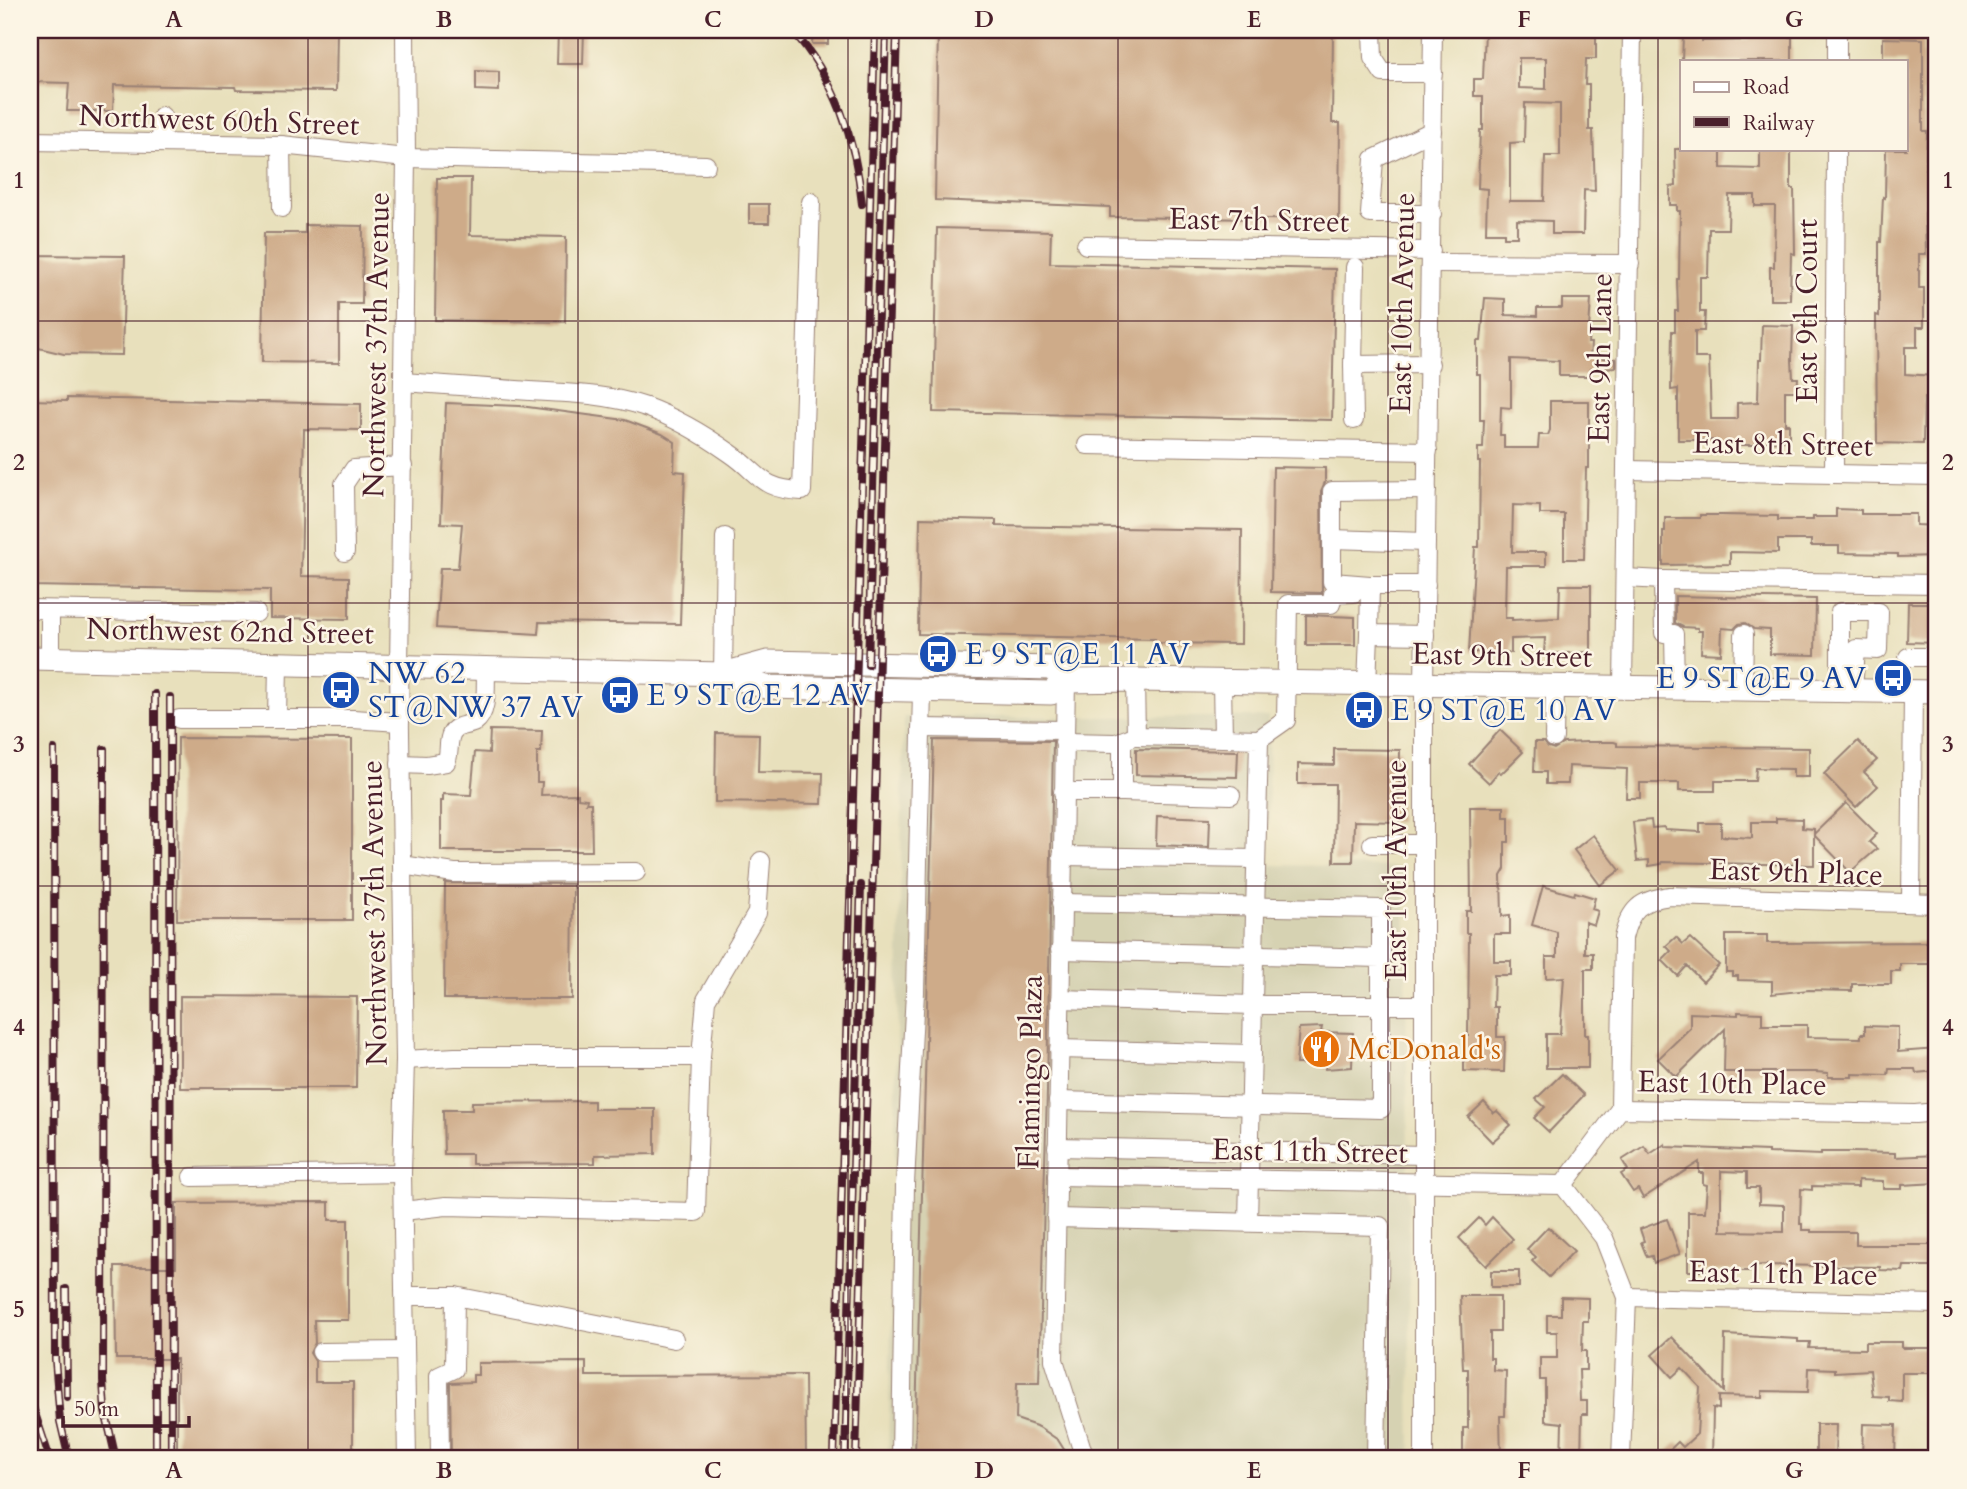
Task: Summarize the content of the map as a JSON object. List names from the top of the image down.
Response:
{
  "streets": {
    "main road": ["Northwest 62nd Street", "East 9th Street"],
    "street": [
      "Northwest 60th Street",
      "East 7th Street",
      "East 10th Avenue",
      "East 9th Court",
      "Northwest 37th Avenue",
      "East 9th Lane",
      "East 8th Street",
      "East 9th Place",
      "Flamingo Plaza",
      "East 10th Place",
      "East 11th Street",
      "East 11th Place"
    ]
  },
  "crossings": [
    ["Northwest 60th Street", "Northwest 37th Avenue"],
    ["East 7th Street", "East 10th Avenue"],
    ["East 7th Street", "East 9th Lane"],
    ["East 10th Avenue", "East 9th Street"],
    ["East 10th Avenue", "East 11th Street"],
    ["East 9th Court", "East 8th Street"],
    ["Northwest 37th Avenue", "Northwest 62nd Street"],
    ["East 9th Lane", "East 8th Street"],
    ["East 9th Lane", "East 9th Street"],
    ["Northwest 62nd Street", "East 9th Street"],
    ["East 9th Street", "Flamingo Plaza"],
    ["East 9th Place", "East 10th Place"],
    ["Flamingo Plaza", "East 11th Street"],
    ["East 10th Place", "East 11th Street"]
  ],
  "places": {
    "bus stop": [
      "E 9 ST@E 11 AV",
      "E 9 ST@E 9 AV",
      "NW 62 ST@NW 37 AV",
      "E 9 ST@E 12 AV",
      "E 9 ST@E 10 AV"
    ],
    "restaurant": ["McDonald's"]
  },
  "legend": ["Road", "Railway"],
  "scale_bar": "50 m",
  "grid": {
    "columns": [
      "A",
      "B",
      "C",
      "D",
      "E",
      "F",
      "G"
    ],
    "rows": [
      "1",
      "2",
      "3",
      "4",
      "5"
    ]
  }
}
